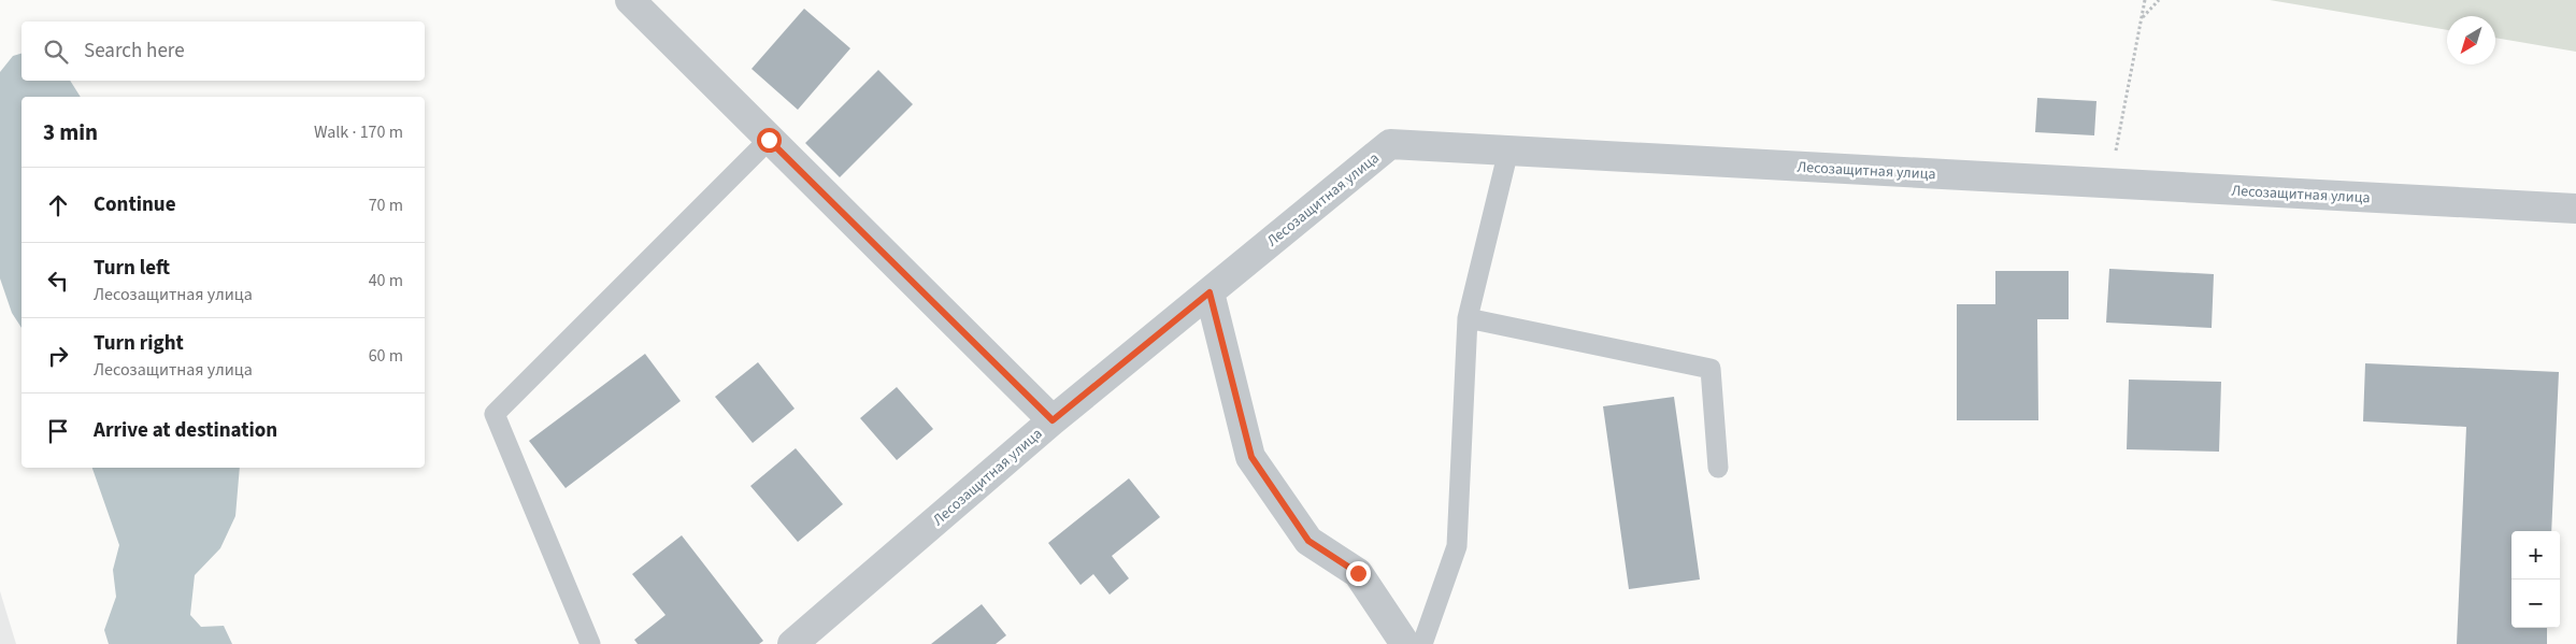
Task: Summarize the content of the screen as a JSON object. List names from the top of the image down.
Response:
{
  "streets": {
    "street": ["Лесозащитная улица"]
  },
  "north": "bottom left",
  "page": {
    "search": "Search here",
    "heading": ["3 min", "Walk · 170 m"],
    "list": [
      ["Continue", "70 m"],
      ["Turn left", "Лесозащитная улица", "40 m"],
      ["Turn right", "Лесозащитная улица", "60 m"],
      "Arrive at destination"
    ],
    "map_buttons": ["+", "−"]
  }
}
